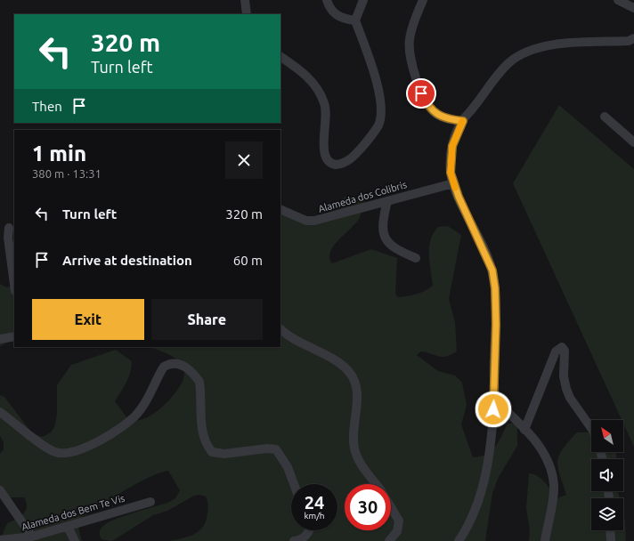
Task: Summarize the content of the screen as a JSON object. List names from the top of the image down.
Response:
{
  "streets": {
    "street": ["Alameda dos Colibris", "Alameda dos Bem Te Vis"]
  },
  "north": "top left",
  "page": {
    "turn": ["320 m", "Turn left"],
    "then": "Then",
    "heading": ["1 min", "380 m · 13:31"],
    "list": [
      {
        "name": "Turn left",
        "value": "320 m"
      },
      {
        "name": "Arrive at destination",
        "value": "60 m"
      }
    ],
    "buttons": ["Exit", "Share"],
    "speed": "24 km/h",
    "limit": "30"
  }
}
